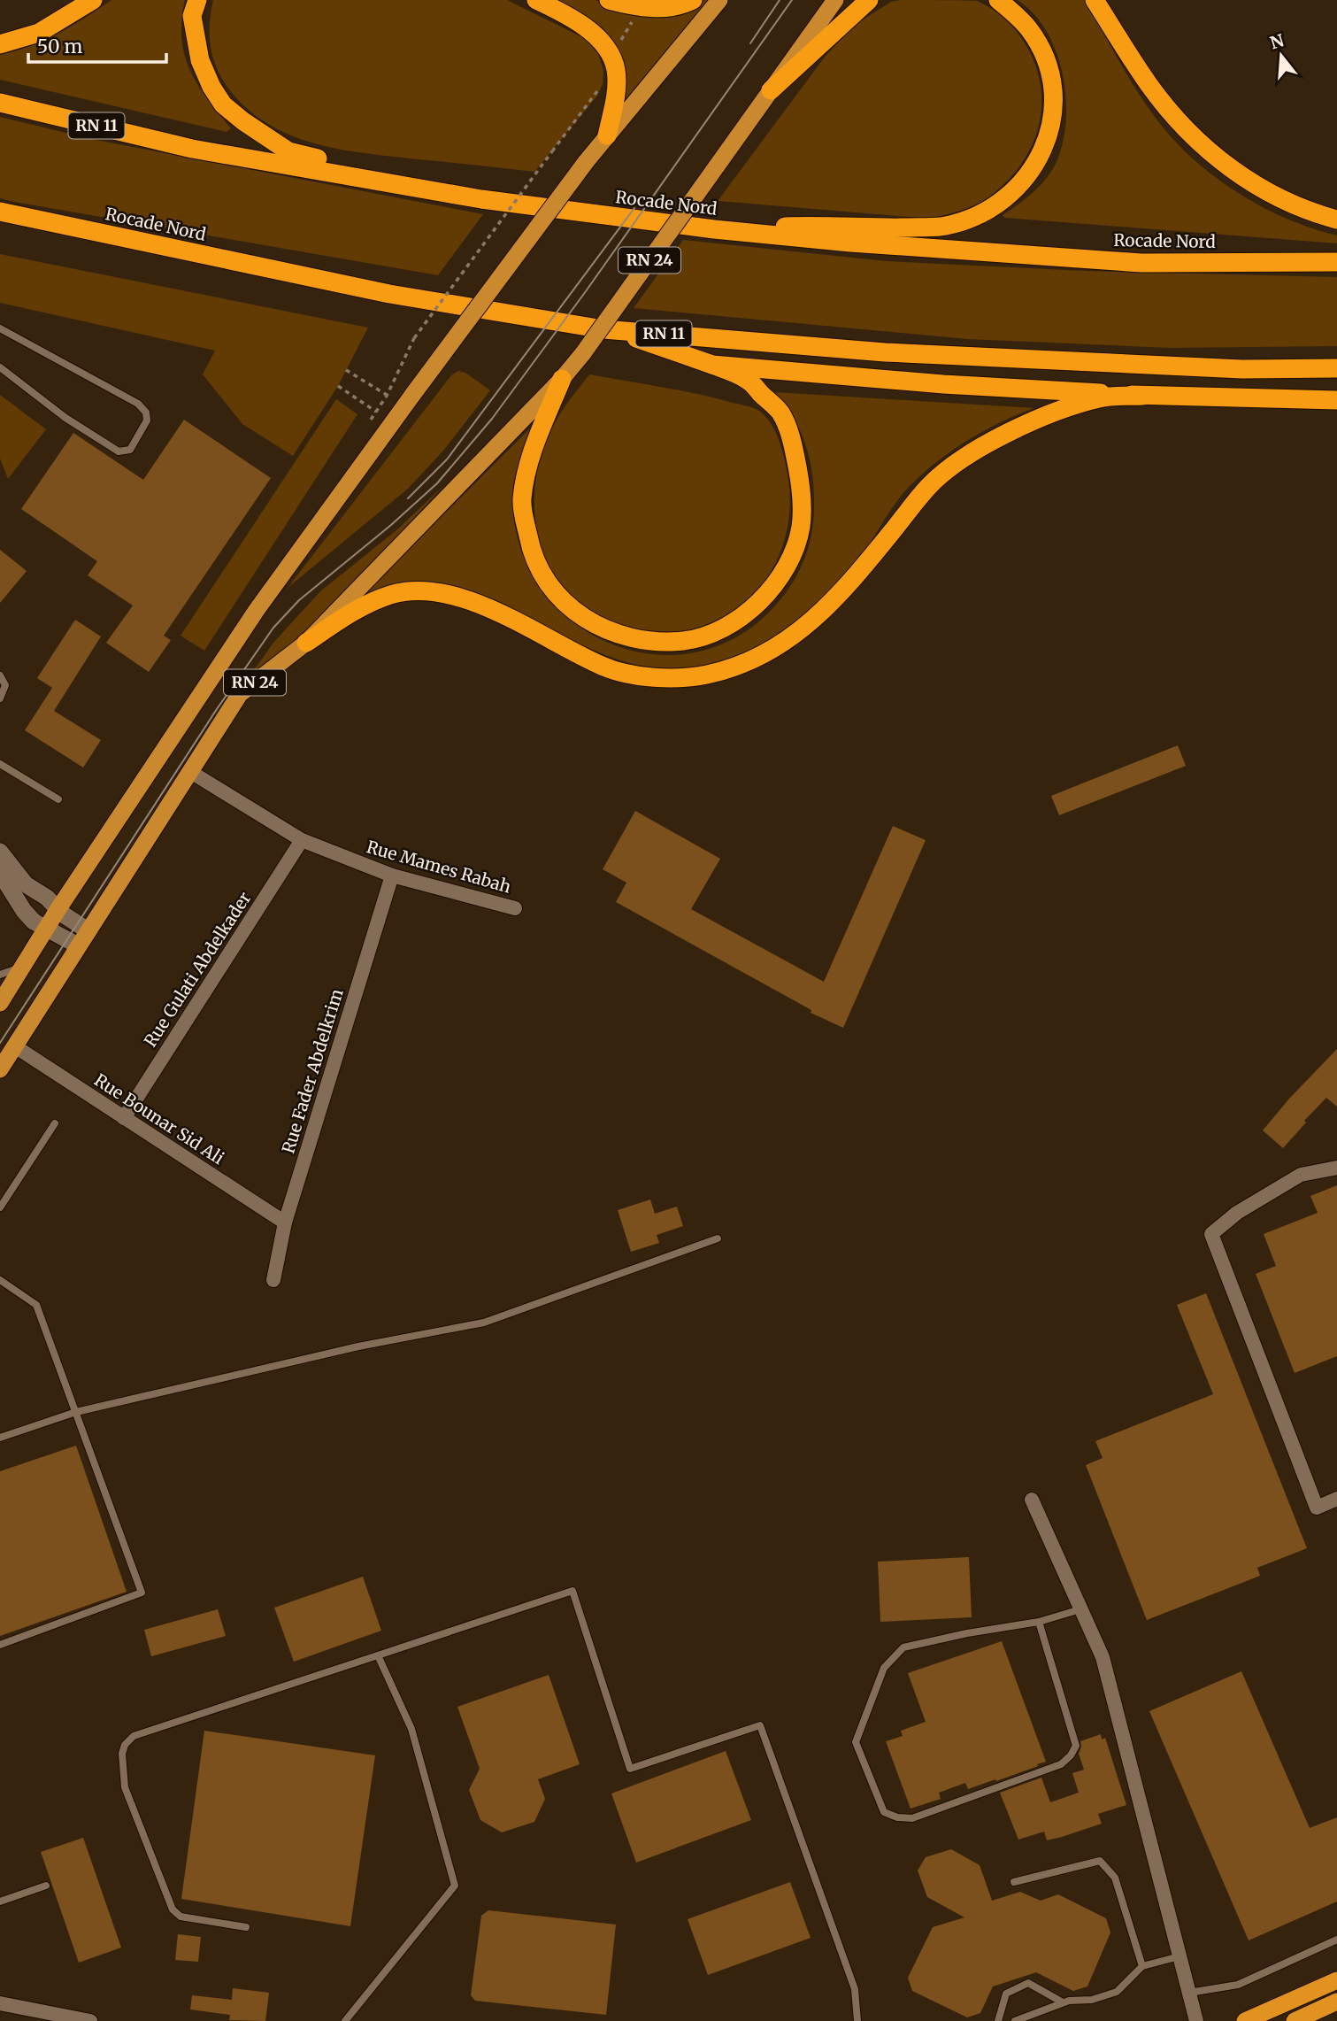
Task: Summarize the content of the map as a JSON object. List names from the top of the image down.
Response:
{
  "streets": {
    "highway": ["RN 11", "Rocade Nord"],
    "main road": ["RN 24"],
    "street": [
      "Rue Mames Rabah",
      "Rue Gulati Abdelkader",
      "Rue Fader Abdelkrim",
      "Rue Bounar Sid Ali"
    ]
  },
  "crossings": [
    ["RN 24", "Rue Mames Rabah"],
    ["RN 24", "Rue Bounar Sid Ali"],
    ["Rue Mames Rabah", "Rue Gulati Abdelkader"],
    ["Rue Mames Rabah", "Rue Fader Abdelkrim"],
    ["Rue Gulati Abdelkader", "Rue Bounar Sid Ali"],
    ["Rue Fader Abdelkrim", "Rue Bounar Sid Ali"]
  ],
  "scale_bar": "50 m",
  "north": "top"
}
